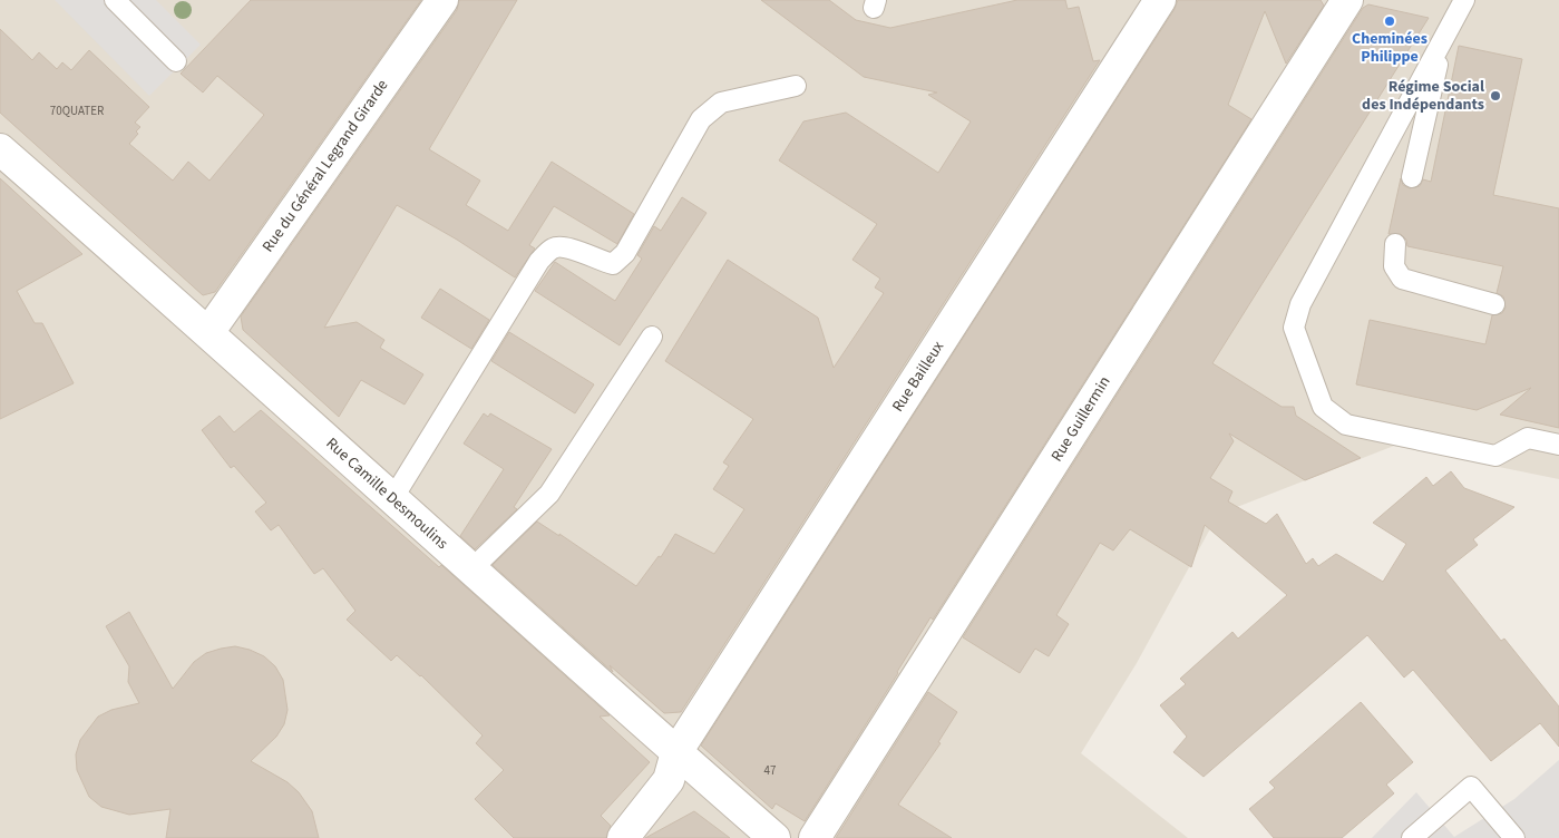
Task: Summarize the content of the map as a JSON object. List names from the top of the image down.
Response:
{
  "streets": {
    "street": [
      "Rue du Général Legrand Girarde",
      "Rue Bailleux",
      "Rue Guillermin",
      "Rue Camille Desmoulins"
    ]
  },
  "crossings": [
    ["Rue du Général Legrand Girarde", "Rue Camille Desmoulins"],
    ["Rue Bailleux", "Rue Camille Desmoulins"]
  ],
  "places": ["Cheminées Philippe", "Régime Social des Indépendants"],
  "house_numbers": ["70QUATER", "47"]
}
